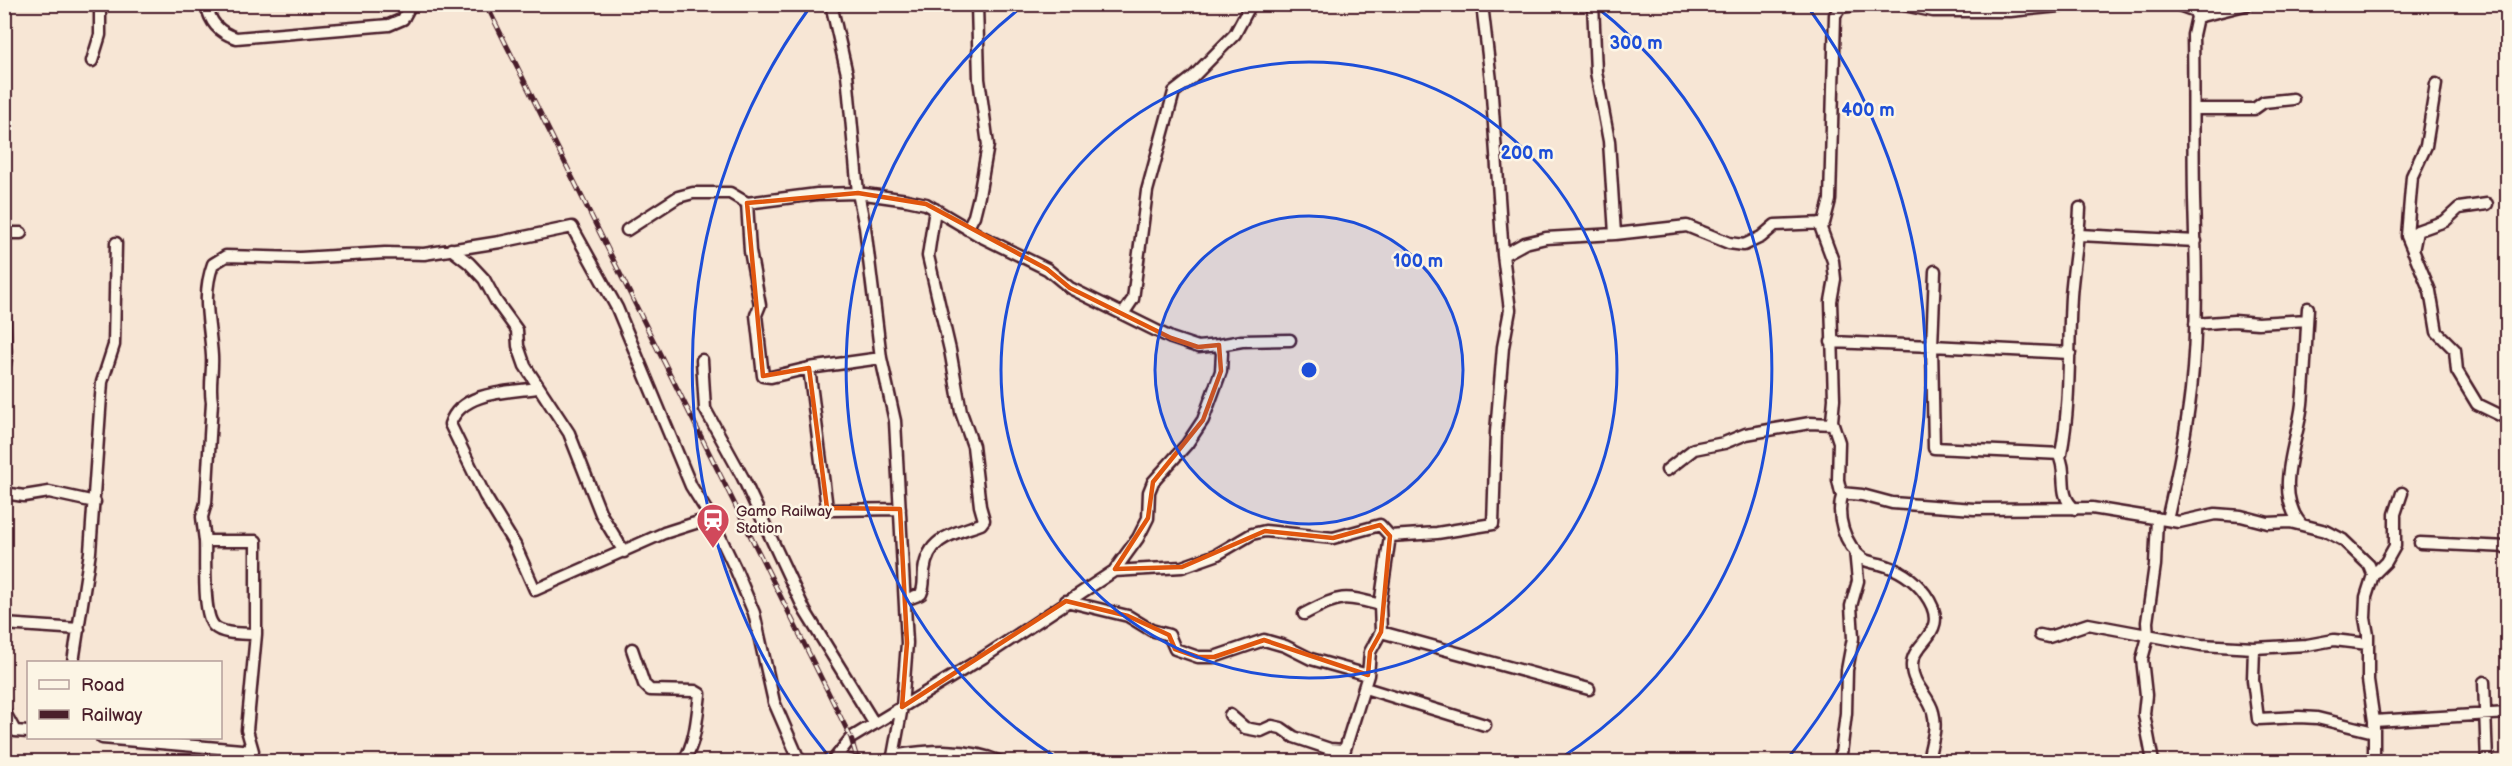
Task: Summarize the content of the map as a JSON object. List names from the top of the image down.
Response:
{
  "places": {
    "station": ["Gamo Railway Station"]
  },
  "legend": ["Road", "Railway"],
  "rings": [
    "300 m",
    "400 m",
    "200 m",
    "100 m"
  ]
}
